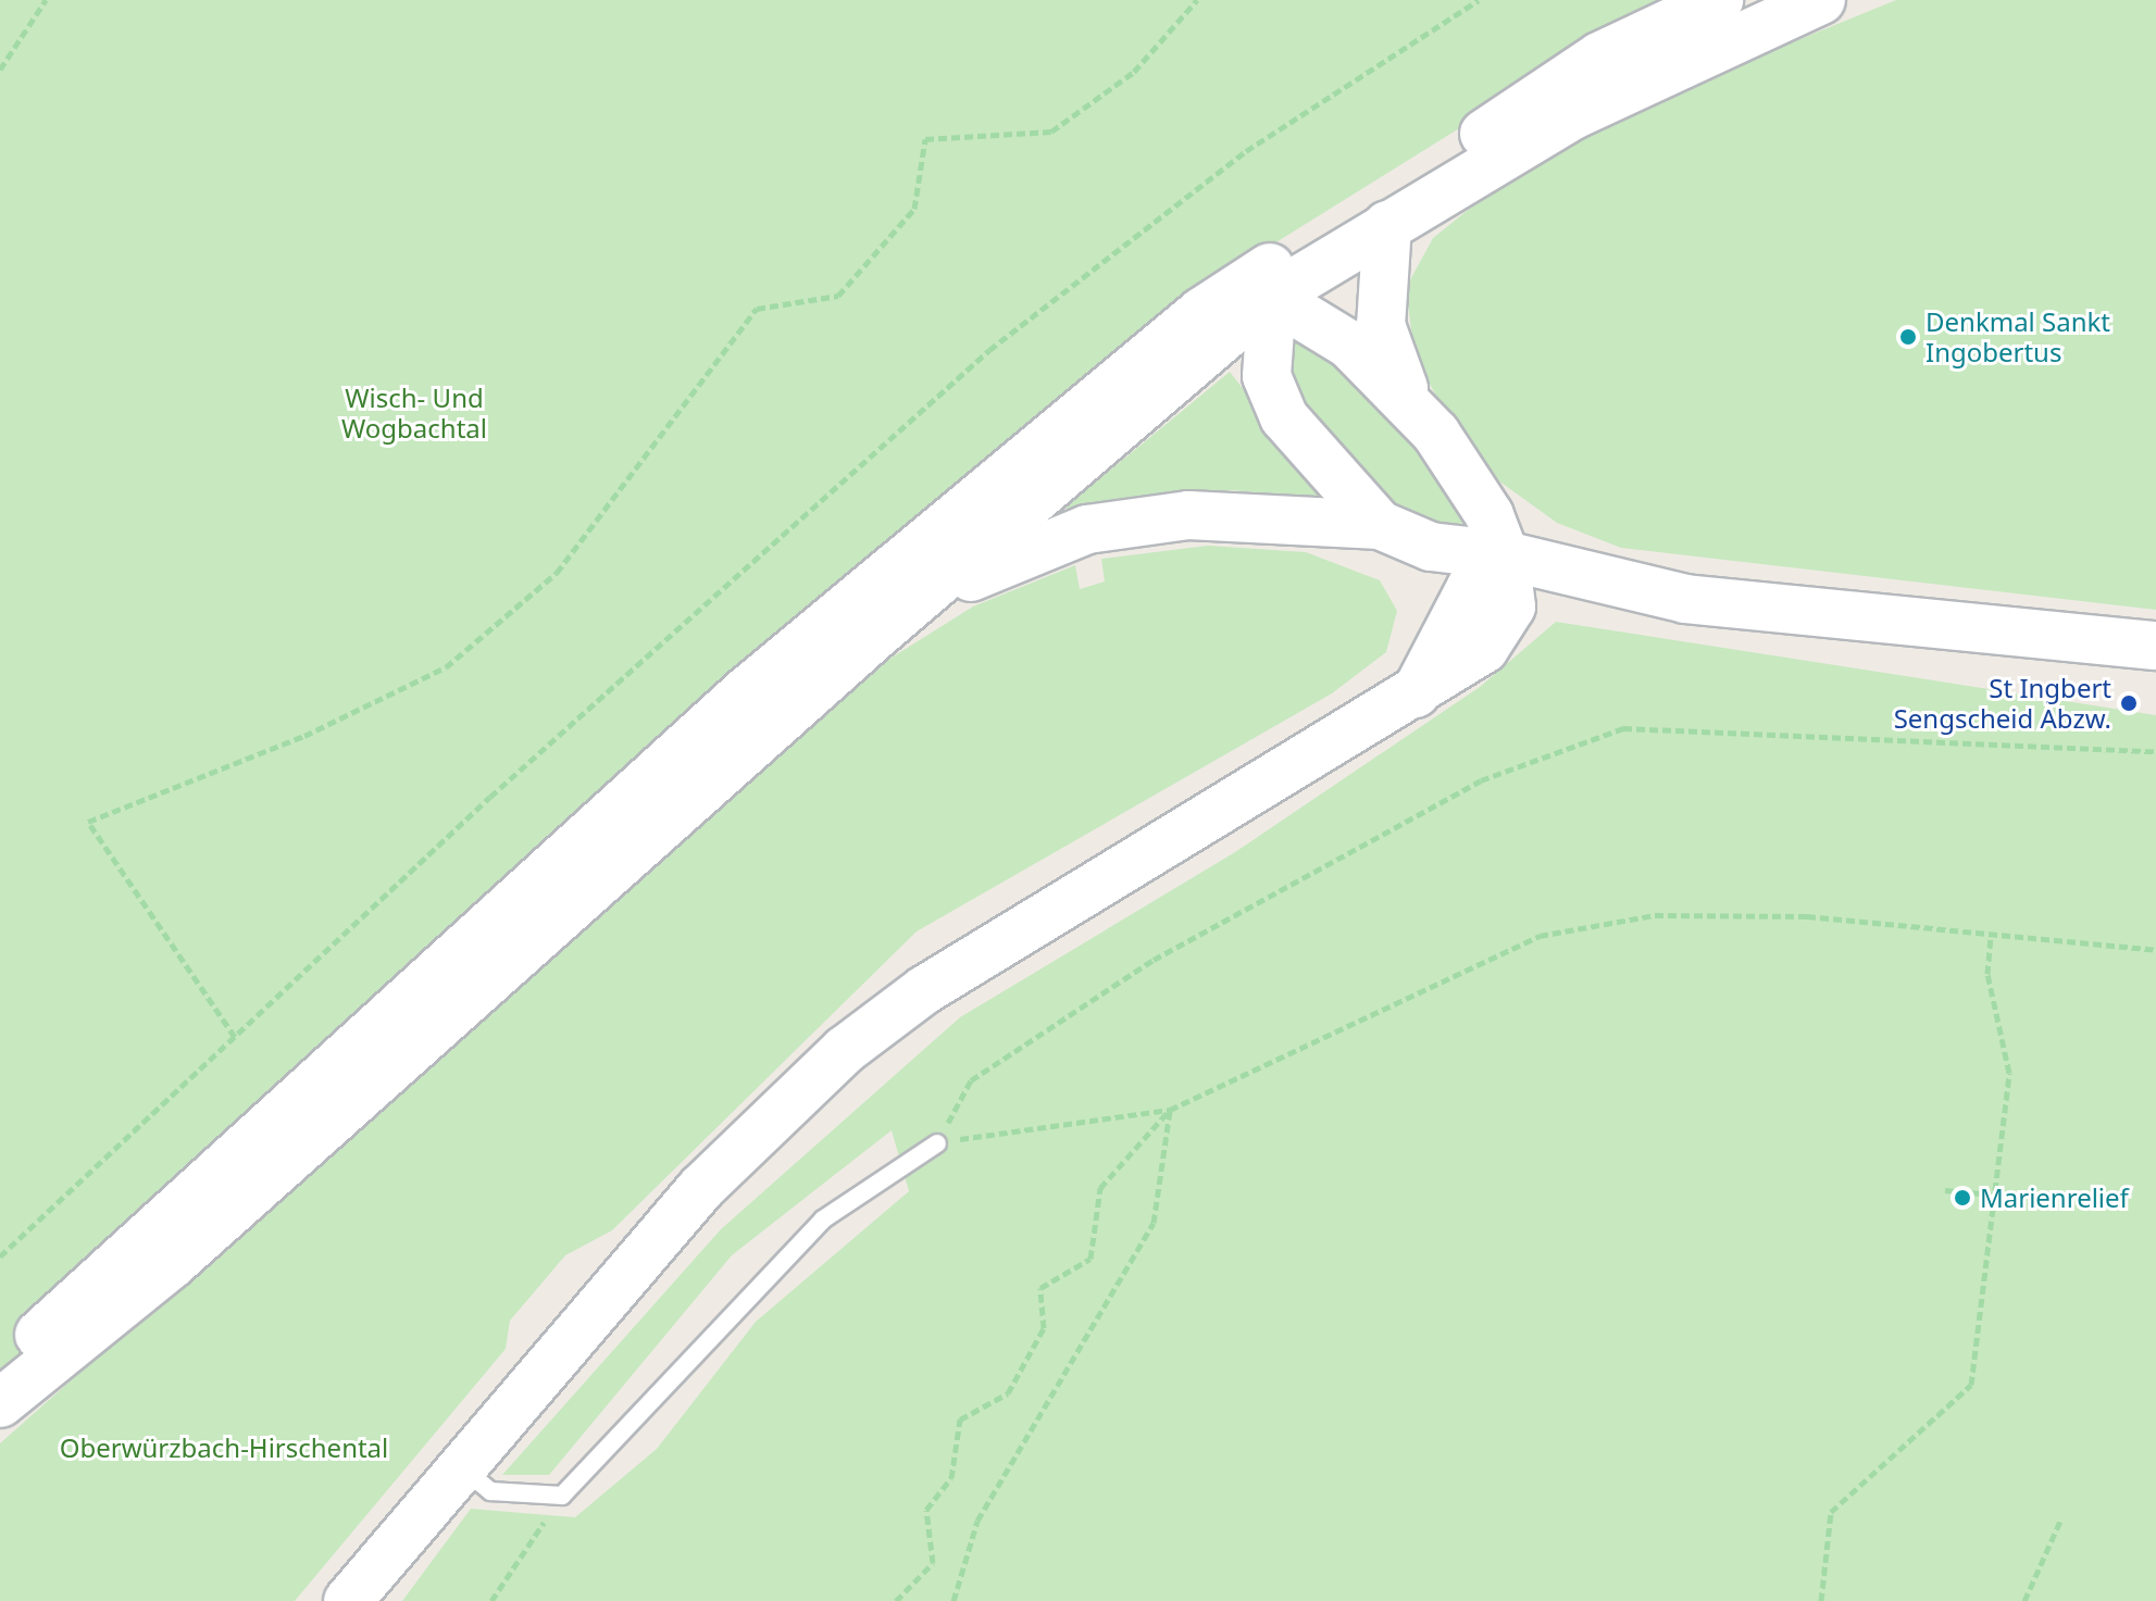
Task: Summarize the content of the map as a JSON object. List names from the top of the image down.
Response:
{
  "parks": ["Wisch- Und Wogbachtal", "Oberwürzbach-Hirschental"],
  "places": ["Denkmal Sankt Ingobertus", "St Ingbert Sengscheid Abzw.", "Marienrelief"]
}
